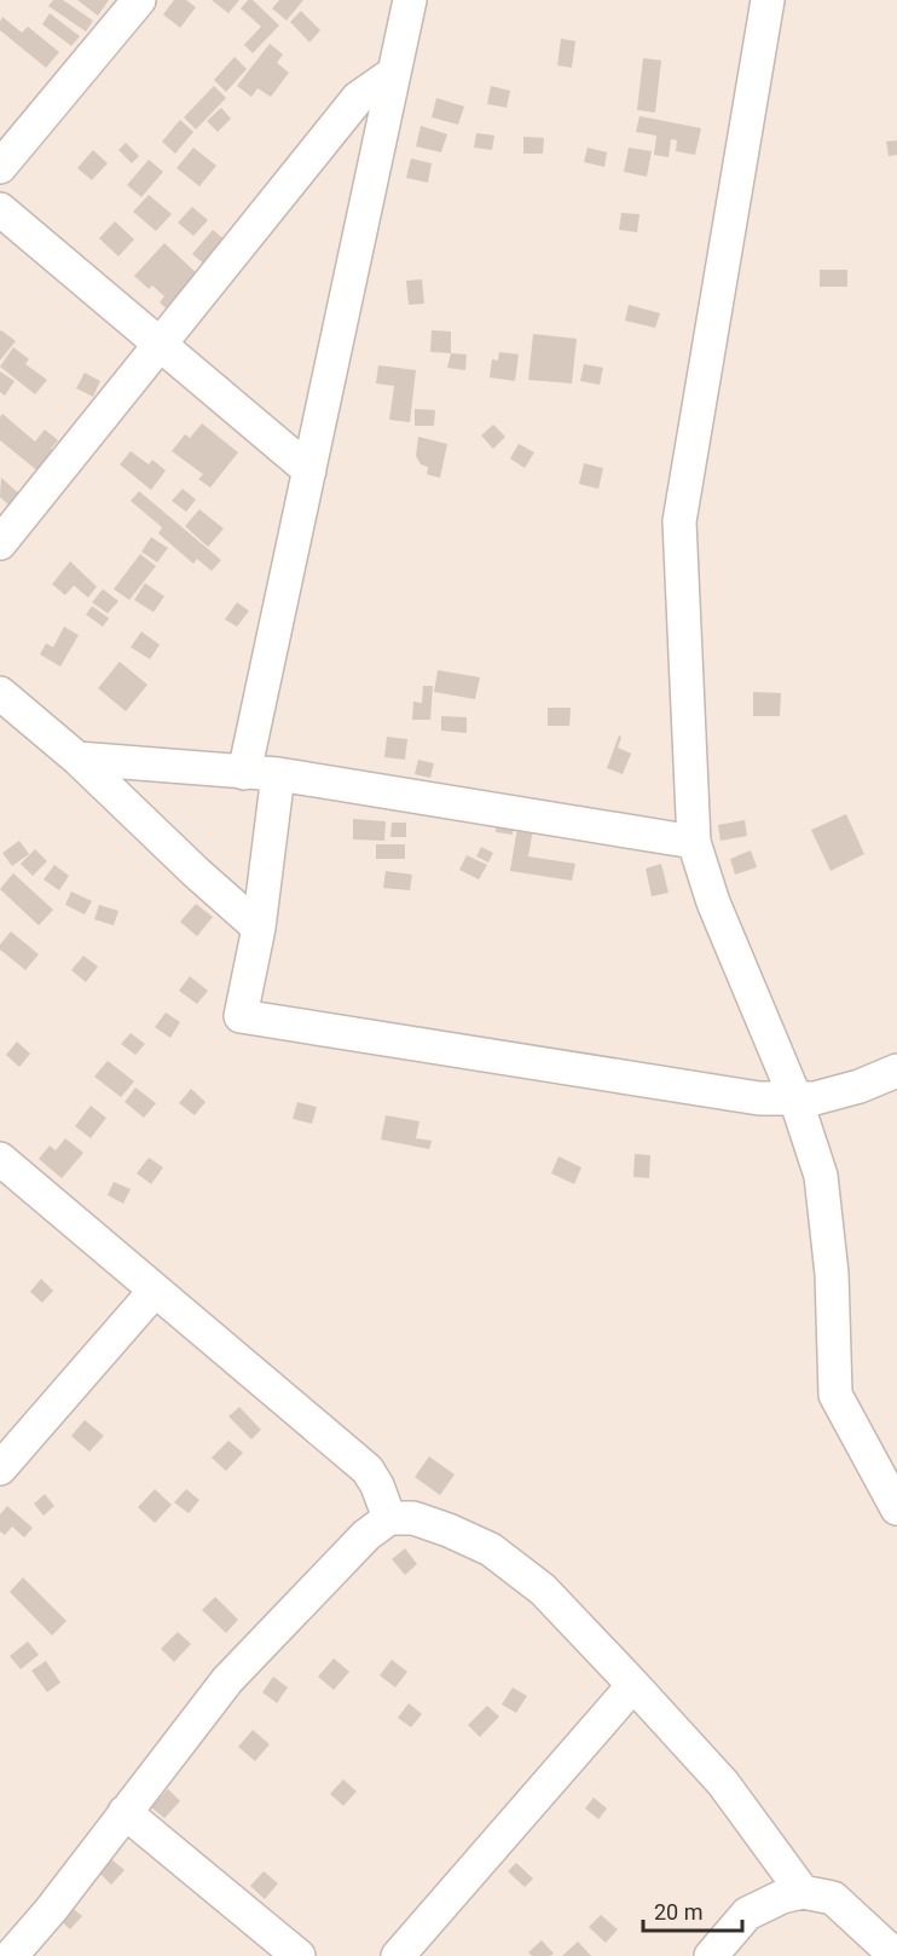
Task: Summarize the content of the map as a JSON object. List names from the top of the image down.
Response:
{
  "scale_bar": "20 m"
}
